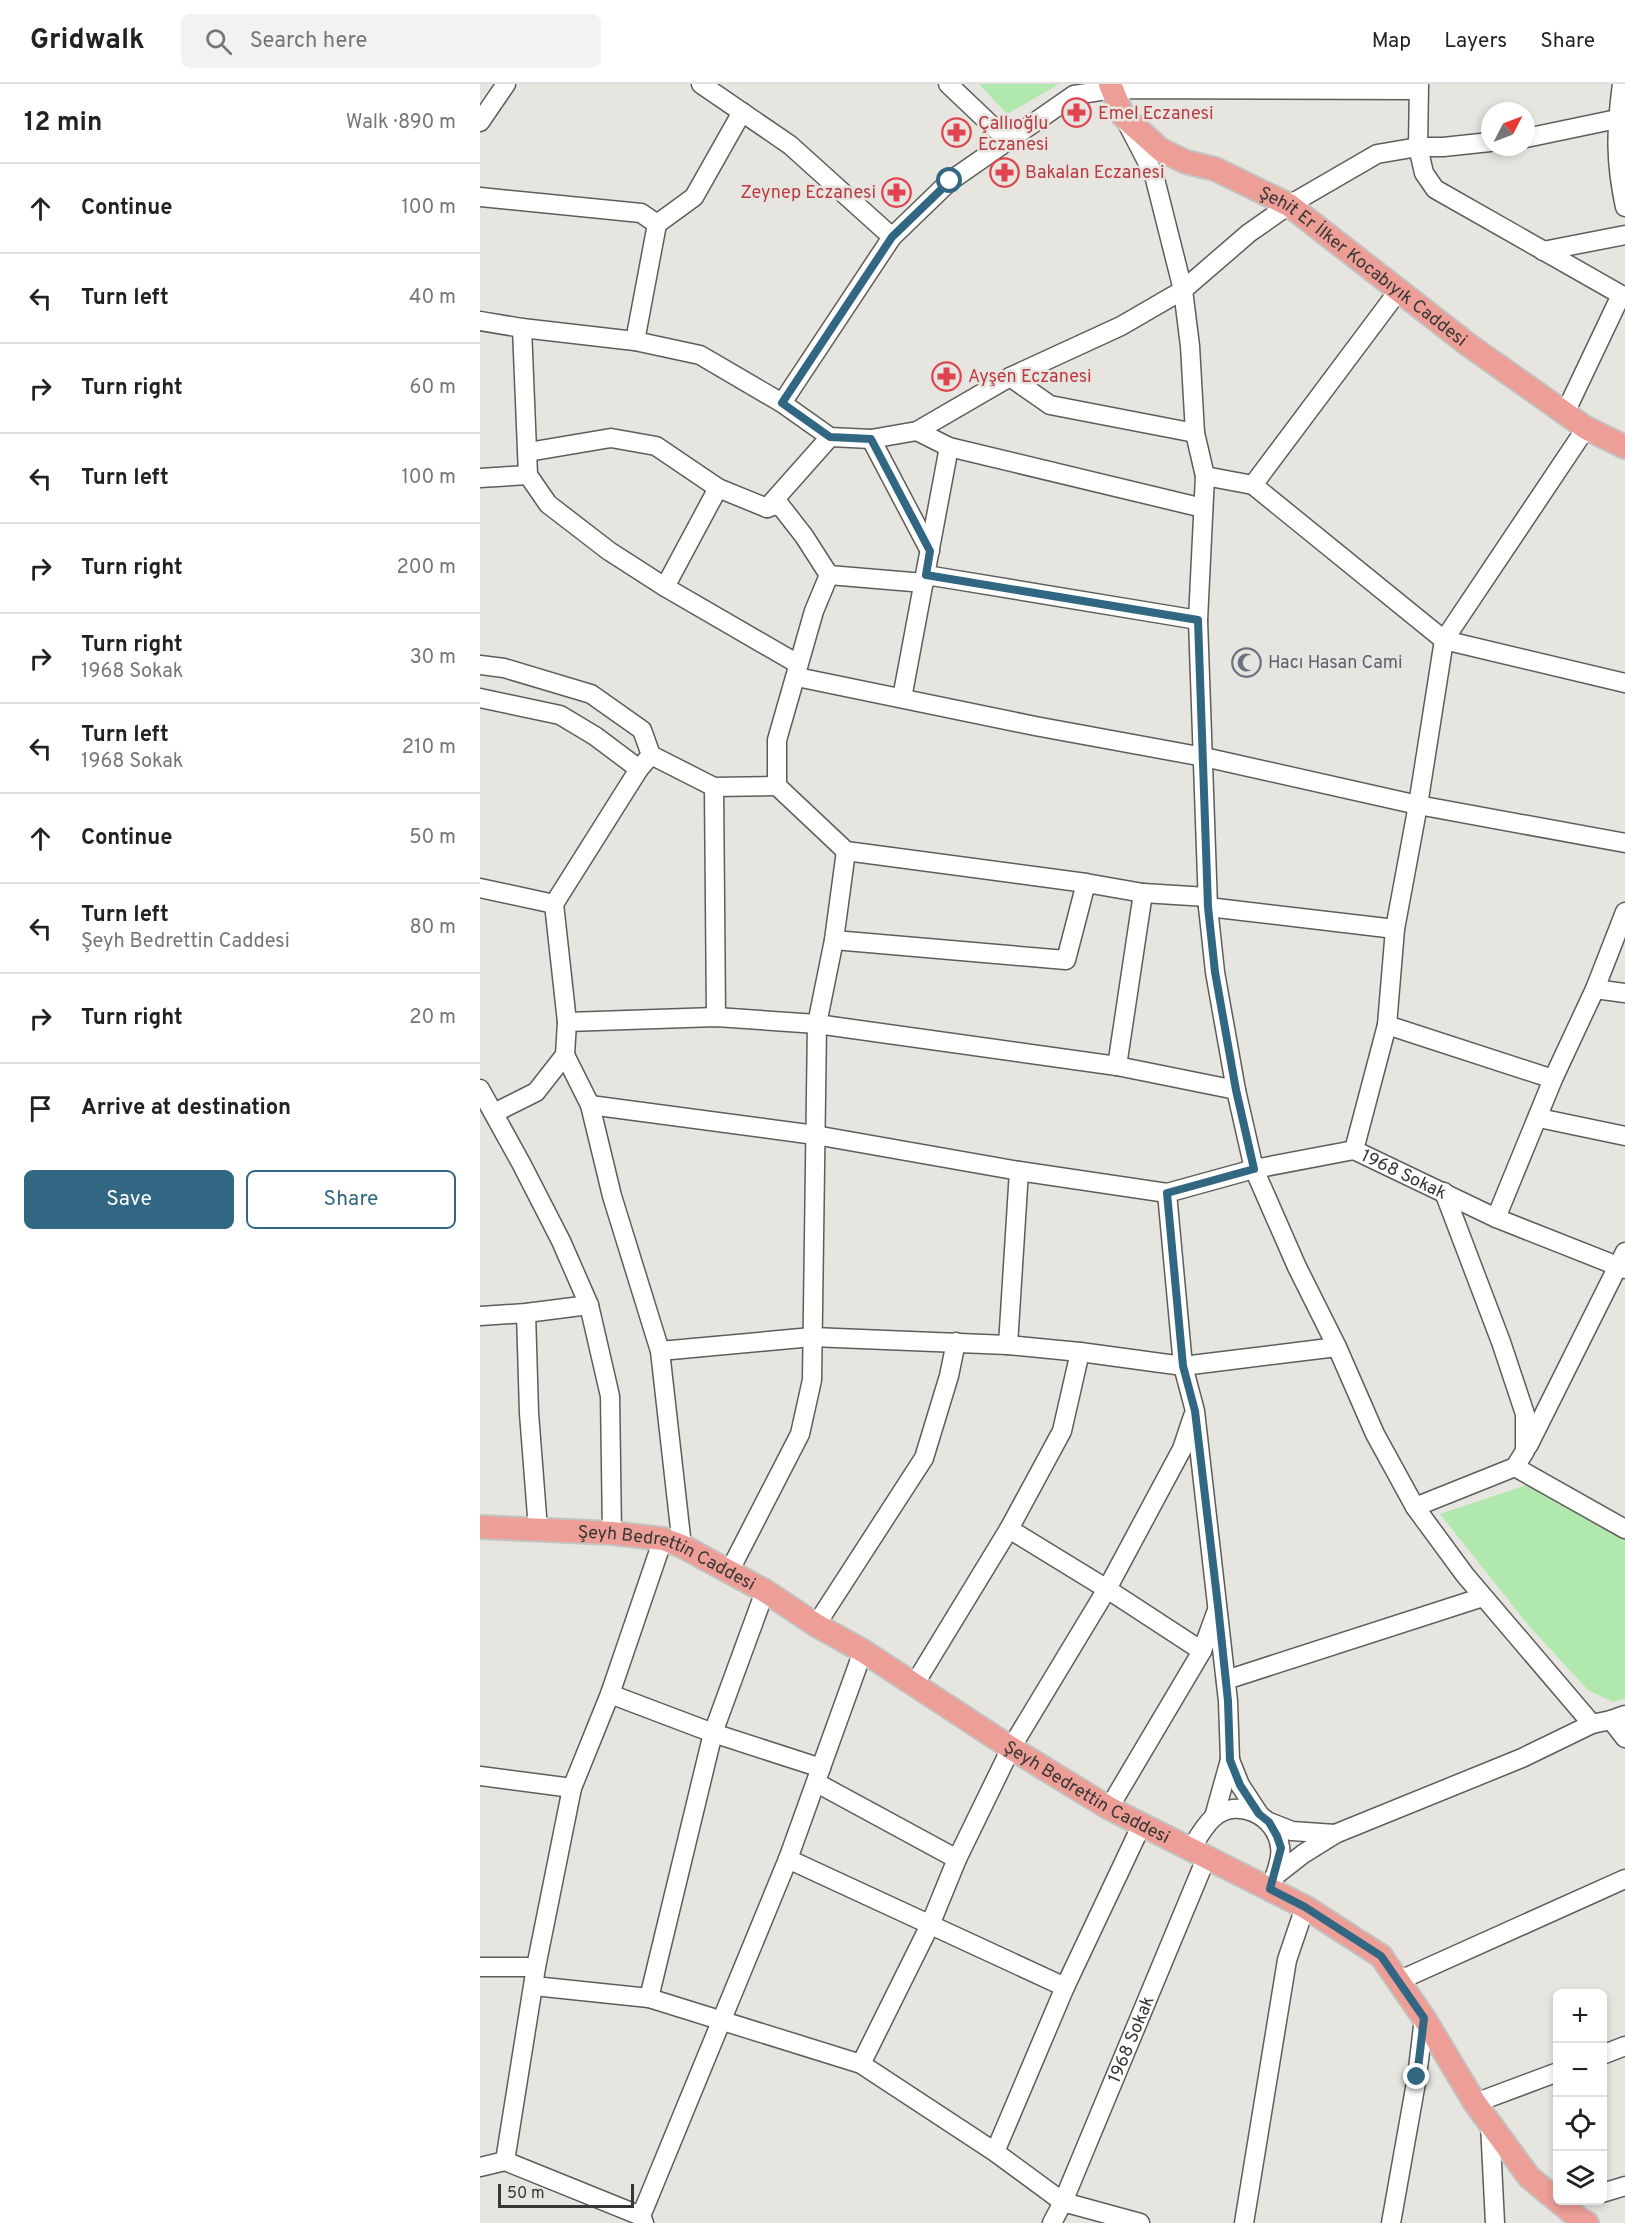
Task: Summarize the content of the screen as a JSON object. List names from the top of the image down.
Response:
{
  "streets": {
    "main road": ["Şehit Er İlker Kocabıyık Caddesi", "Şeyh Bedrettin Caddesi"],
    "street": ["1968 Sokak"]
  },
  "crossings": [
    ["1968 Sokak", "Şeyh Bedrettin Caddesi"]
  ],
  "places": {
    "pharmacy": [
      "Emel Eczanesi",
      "Çallıoğlu Eczanesi",
      "Bakalan Eczanesi",
      "Zeynep Eczanesi",
      "Ayşen Eczanesi"
    ],
    "mosque": ["Hacı Hasan Cami"]
  },
  "scale_bar": "50 m",
  "north": "top right",
  "page": {
    "header": "Gridwalk",
    "search": "Search here",
    "nav": ["Map", "Layers", "Share"],
    "heading": ["12 min", "Walk · 890 m"],
    "list": [
      ["Continue", "100 m"],
      ["Turn left", "40 m"],
      ["Turn right", "60 m"],
      ["Turn left", "100 m"],
      ["Turn right", "200 m"],
      ["Turn right", "1968 Sokak", "30 m"],
      ["Turn left", "1968 Sokak", "210 m"],
      ["Continue", "50 m"],
      ["Turn left", "Şeyh Bedrettin Caddesi", "80 m"],
      ["Turn right", "20 m"],
      "Arrive at destination"
    ],
    "buttons": ["Save", "Share"],
    "map_buttons": ["+", "−"],
    "scale": "50 m"
  }
}
